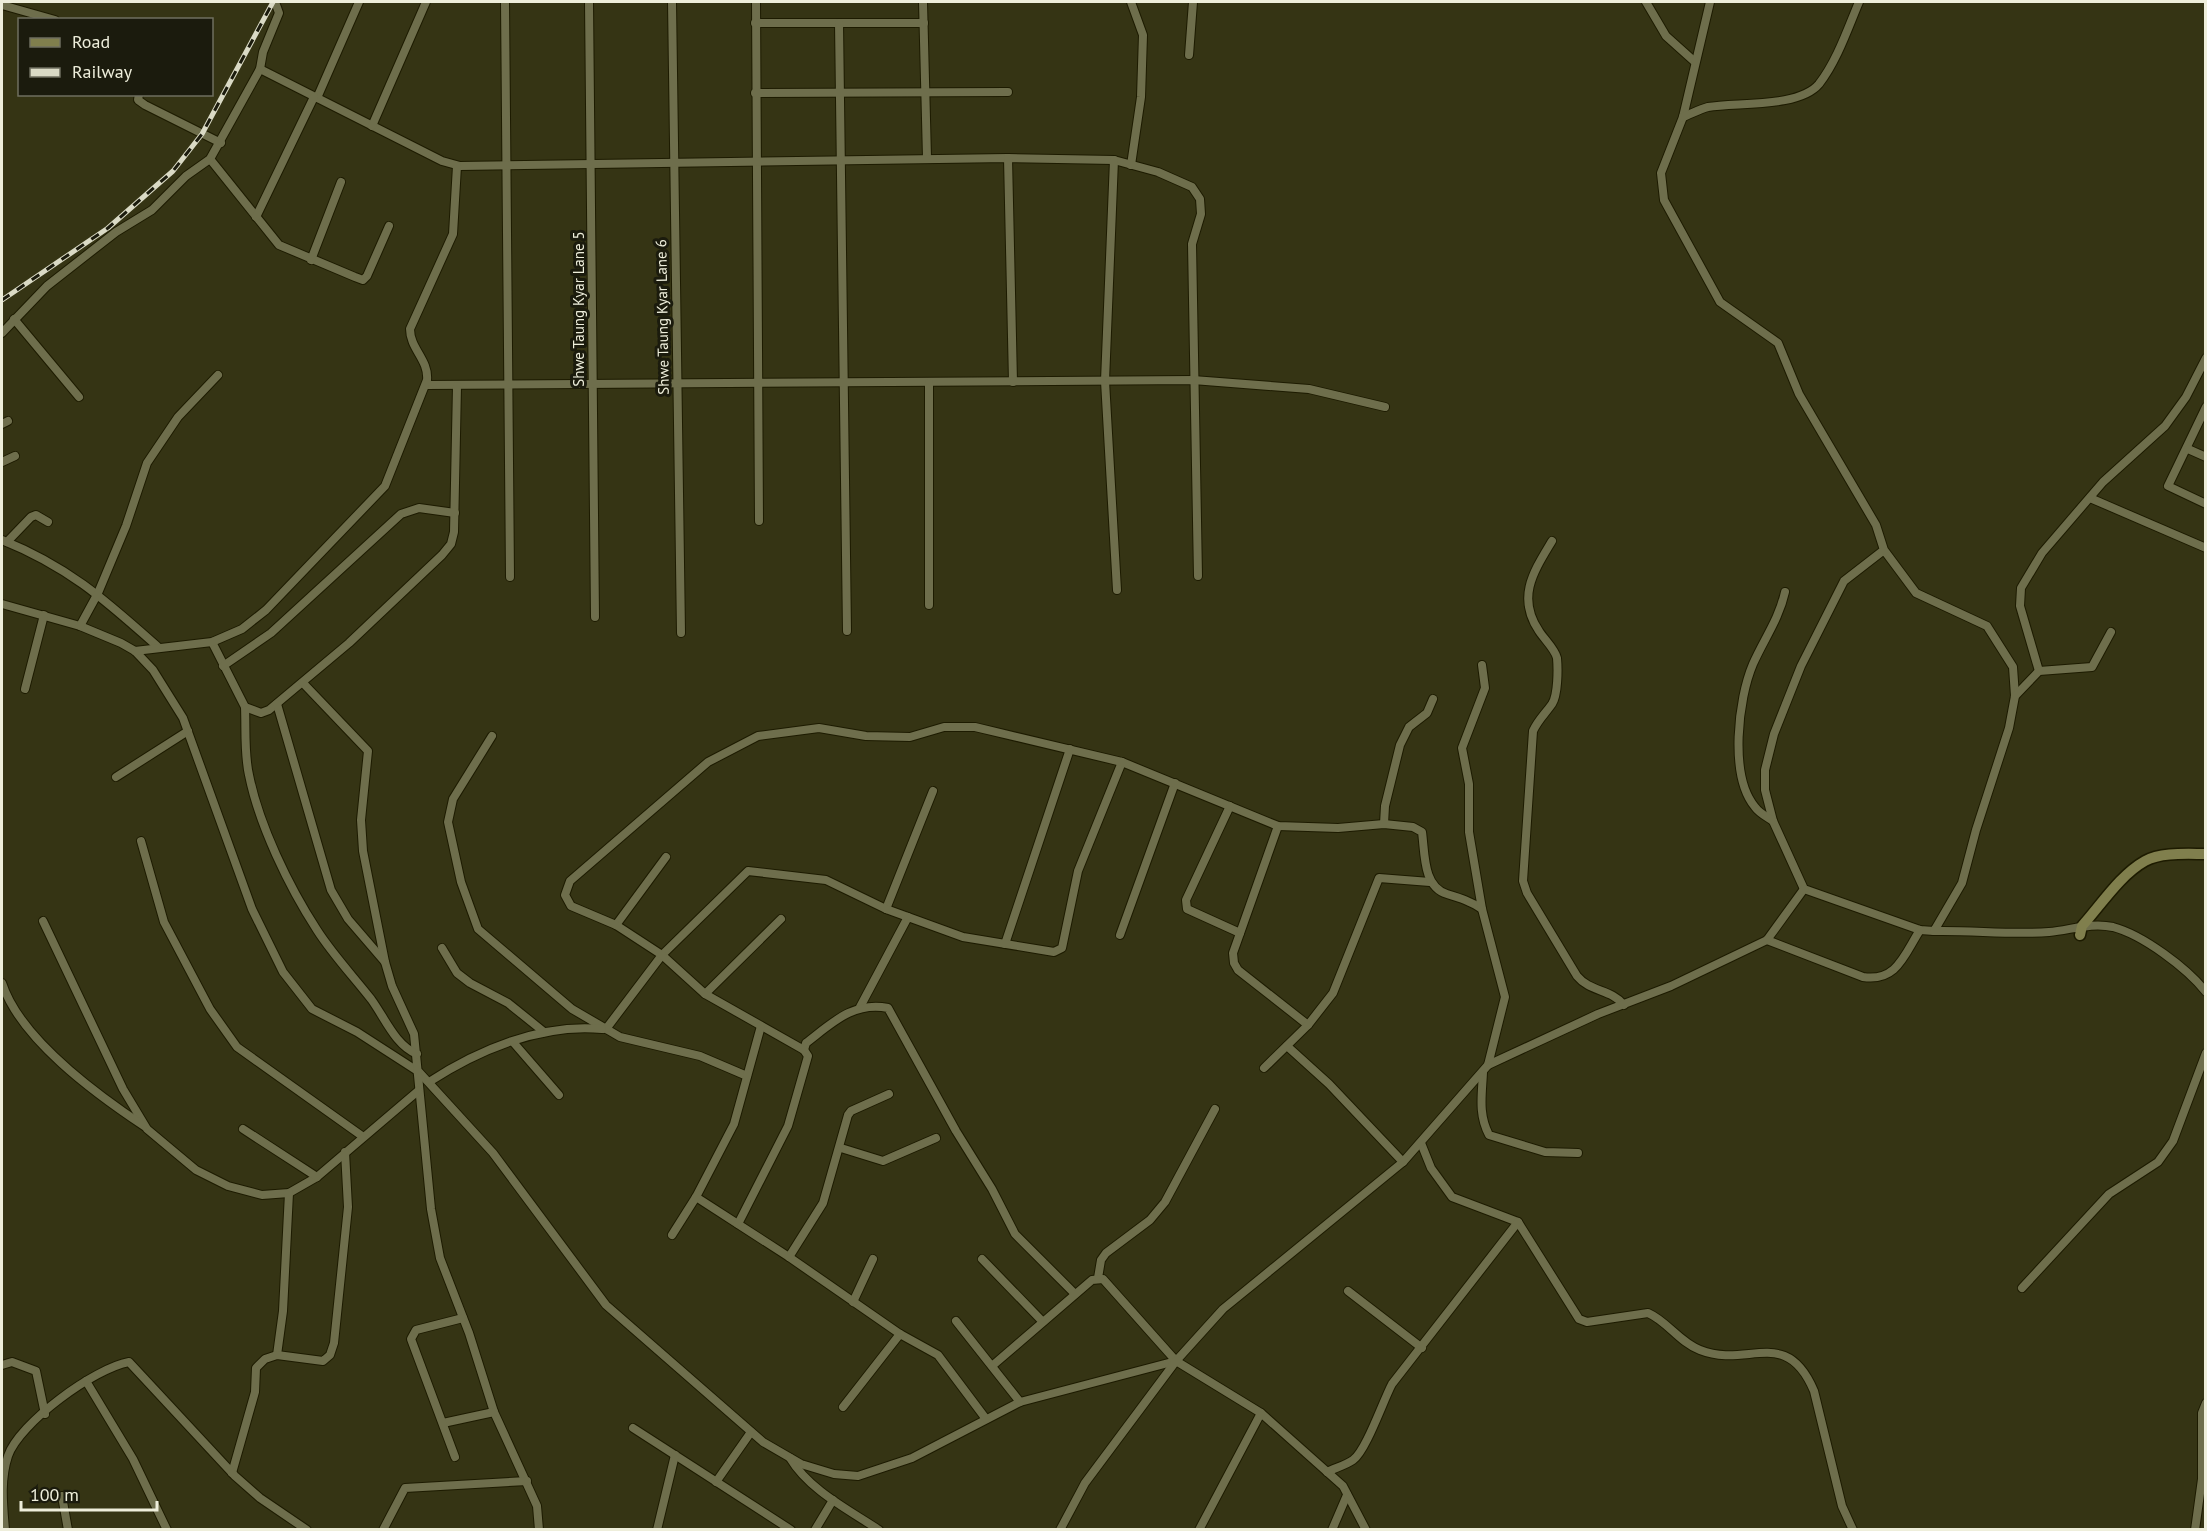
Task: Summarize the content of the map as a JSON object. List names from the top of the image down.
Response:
{
  "streets": {
    "street": ["Shwe Taung Kyar Lane 5", "Shwe Taung Kyar Lane 6"]
  },
  "legend": ["Road", "Railway"],
  "scale_bar": "100 m"
}
